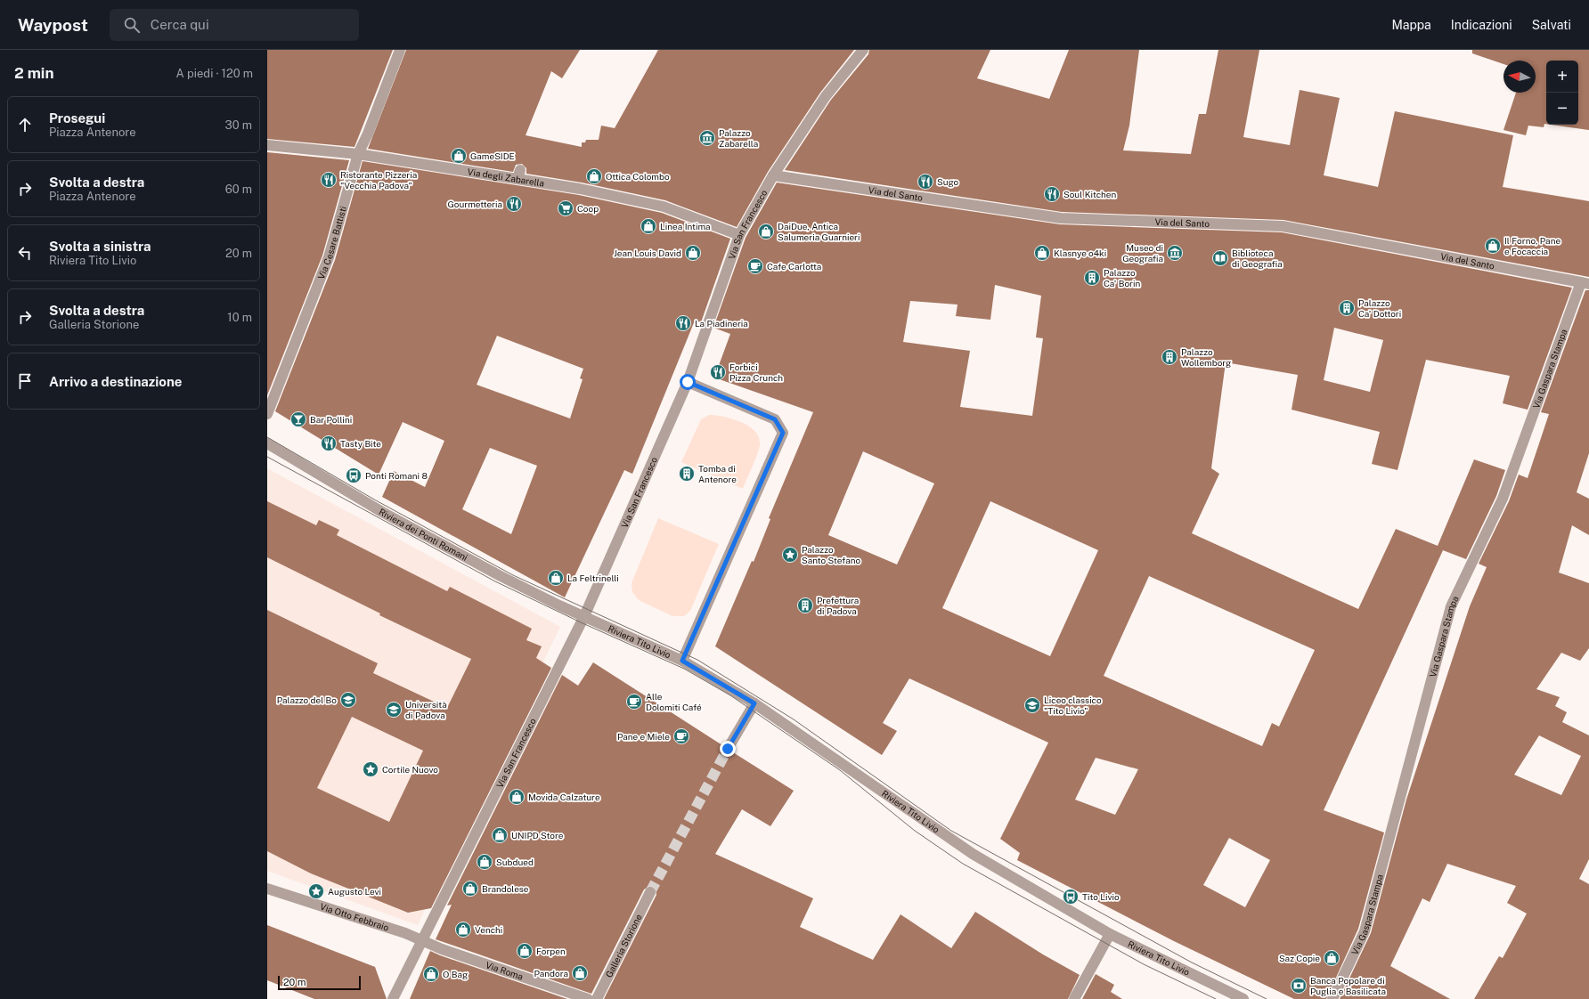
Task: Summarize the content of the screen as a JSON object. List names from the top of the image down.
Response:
{
  "streets": {
    "street": [
      "Via degli Zabarella",
      "Via del Santo",
      "Via San Francesco",
      "Via Cesare Battisti",
      "Via Gaspara Stampa",
      "Riviera dei Ponti Romani",
      "Riviera Tito Livio",
      "Via Otto Febbraio",
      "Galleria Storione",
      "Via Roma"
    ]
  },
  "crossings": [
    ["Via degli Zabarella", "Via San Francesco"],
    ["Via degli Zabarella", "Via Cesare Battisti"],
    ["Via del Santo", "Via San Francesco"],
    ["Via del Santo", "Via Gaspara Stampa"],
    ["Via San Francesco", "Riviera dei Ponti Romani"],
    ["Via San Francesco", "Riviera Tito Livio"],
    ["Via San Francesco", "Via Otto Febbraio"],
    ["Via San Francesco", "Via Roma"],
    ["Riviera dei Ponti Romani", "Riviera Tito Livio"],
    ["Via Otto Febbraio", "Via Roma"]
  ],
  "places": {
    "museum": ["Palazzo Zabarella", "Museo di Geografia"],
    "shop": [
      "GameSIDE",
      "Ottica Colombo",
      "Linea Intima",
      "DaiDue, Antica Salumeria Guarnieri",
      "Il Forno, Pane e Focaccia",
      "Jean Louis David",
      "Klasnye o4ki",
      "La Feltrinelli",
      "Movida Calzature",
      "UNIPD Store",
      "Subdued",
      "Brandolese",
      "Venchi",
      "Forpen",
      "Saz Copie",
      "Pandora",
      "O Bag"
    ],
    "restaurant": [
      "Ristorante Pizzeria \"Vecchia Padova\"",
      "Sugo",
      "Soul Kitchen",
      "Gourmetteria",
      "La Piadineria",
      "Forbici Pizza Crunch",
      "Tasty Bite"
    ],
    "supermarket": ["Coop"],
    "library": ["Biblioteca di Geografia"],
    "cafe": ["Cafe Carlotta", "Alle Dolomiti Café", "Pane e Miele"],
    "building": [
      "Palazzo Ca' Borin",
      "Palazzo Ca' Dottori",
      "Palazzo Wollemborg",
      "Tomba di Antenore",
      "Prefettura di Padova"
    ],
    "bar": ["Bar Pollini"],
    "bus stop": ["Ponti Romani 8", "Tito Livio"],
    "place": ["Palazzo Santo Stefano", "Cortile Nuovo", "Augusto Levi"],
    "school or university": ["Palazzo del Bo", "Liceo classico \"Tito Livio\"", "Università di Padova"],
    "bank": ["Banca Popolare di Puglia e Basilicata"]
  },
  "scale_bar": "20 m",
  "north": "left",
  "page": {
    "header": "Waypost",
    "search": "Cerca qui",
    "nav": ["Mappa", "Indicazioni", "Salvati"],
    "heading": ["2 min", "A piedi · 120 m"],
    "map_buttons": ["+", "−"],
    "list": [
      ["Prosegui", "Piazza Antenore", "30 m"],
      ["Svolta a destra", "Piazza Antenore", "60 m"],
      ["Svolta a sinistra", "Riviera Tito Livio", "20 m"],
      ["Svolta a destra", "Galleria Storione", "10 m"],
      "Arrivo a destinazione"
    ],
    "scale": "20 m"
  }
}
